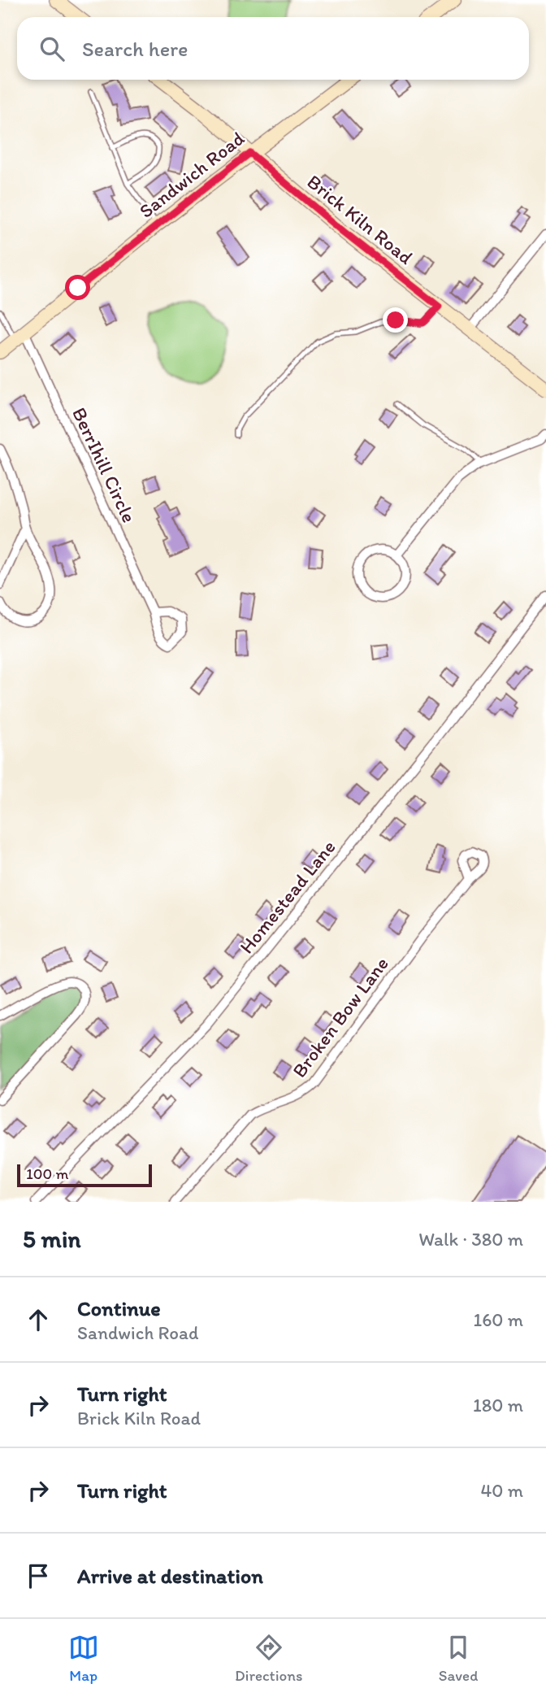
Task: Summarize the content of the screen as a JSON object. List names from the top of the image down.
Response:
{
  "streets": {
    "main road": ["Sandwich Road", "Brick Kiln Road"],
    "street": ["BerrIhill Circle", "Homestead Lane", "Broken Bow Lane"]
  },
  "crossings": [
    ["Sandwich Road", "Brick Kiln Road"],
    ["Sandwich Road", "BerrIhill Circle"]
  ],
  "scale_bar": "100 m",
  "page": {
    "search": "Search here",
    "scale": "100 m",
    "heading": ["5 min", "Walk · 380 m"],
    "list": [
      ["Continue", "Sandwich Road", "160 m"],
      ["Turn right", "Brick Kiln Road", "180 m"],
      ["Turn right", "40 m"],
      "Arrive at destination"
    ],
    "nav": ["Map", "Directions", "Saved"]
  }
}
